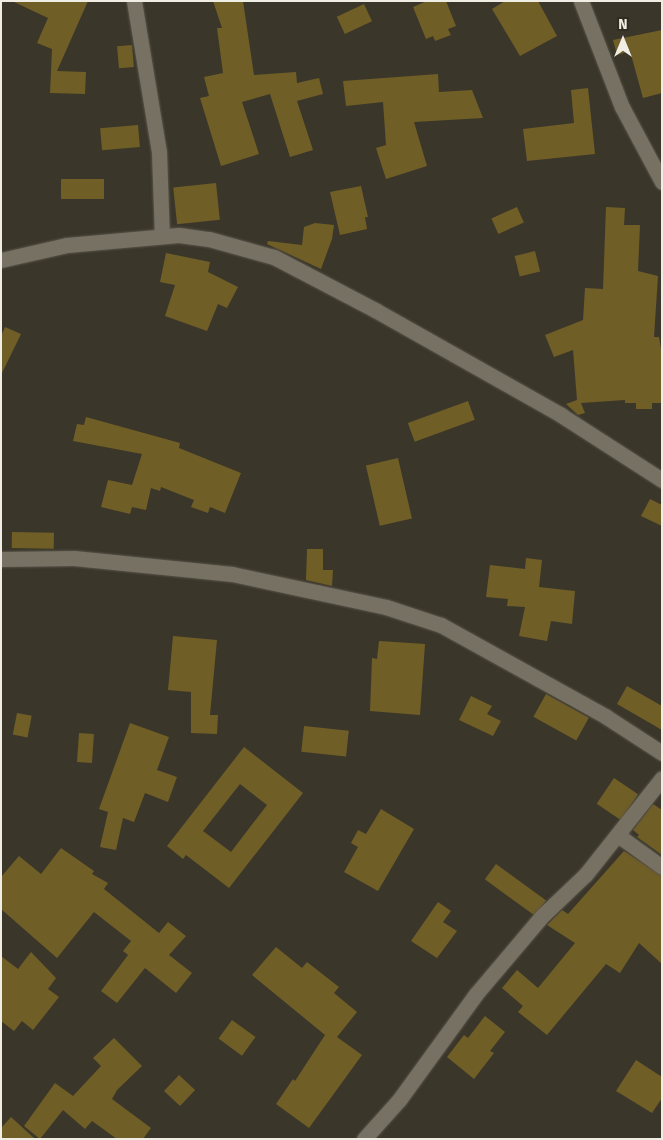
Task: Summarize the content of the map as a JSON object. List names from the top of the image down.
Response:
{
  "north": "top"
}
